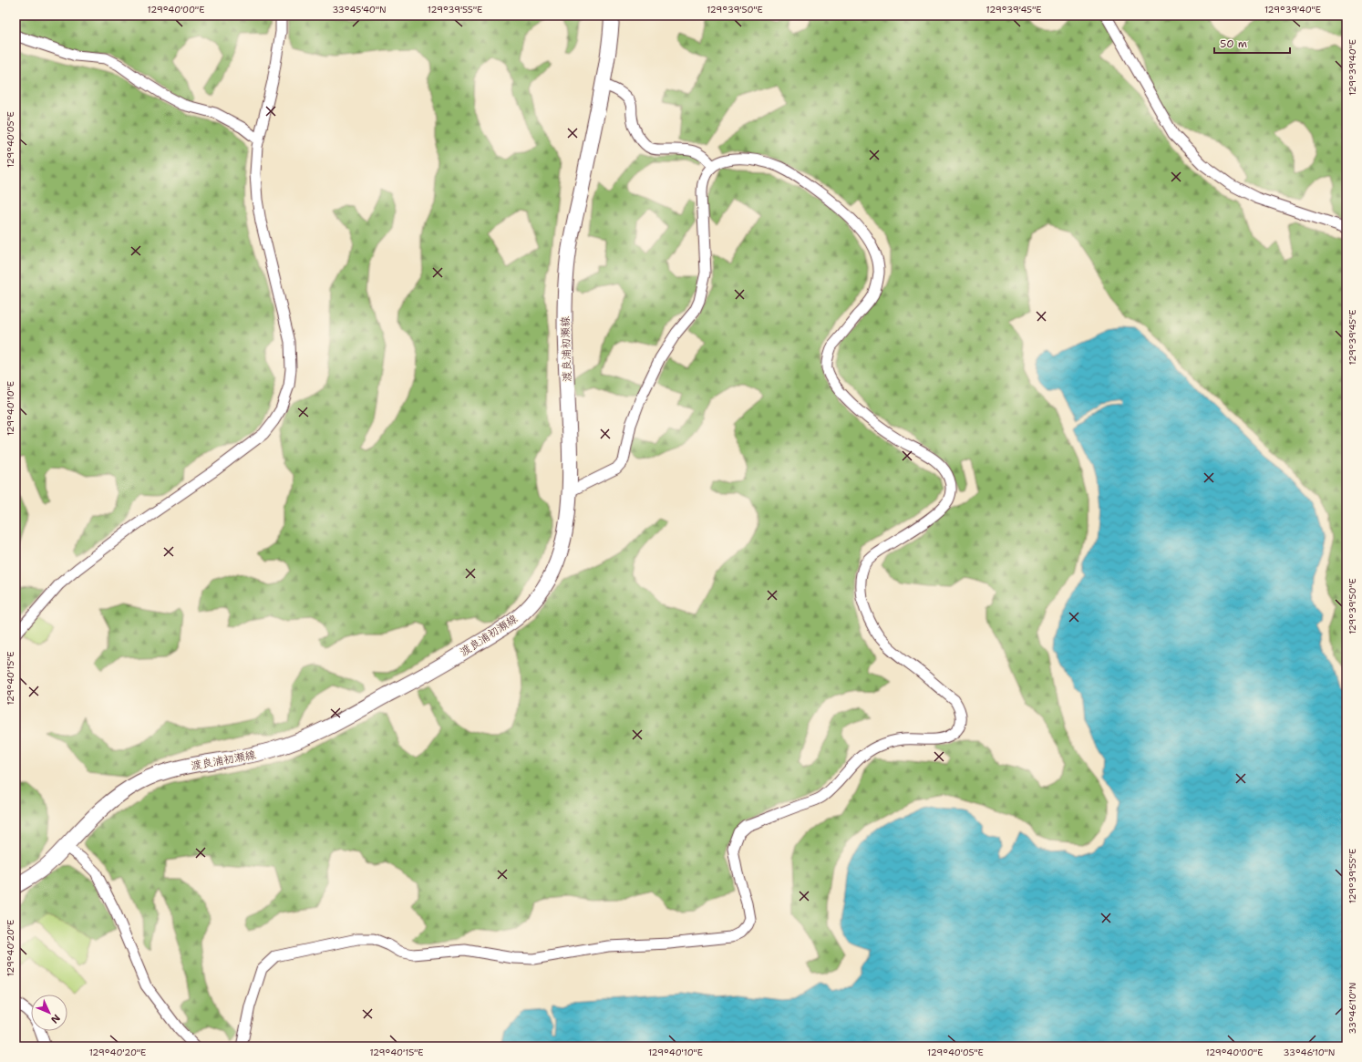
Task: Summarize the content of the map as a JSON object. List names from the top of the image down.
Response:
{
  "streets": {
    "main road": ["渡良浦初瀬線"]
  },
  "scale_bar": "50 m",
  "north": "bottom right",
  "coordinates": [
    "129°40'00\"E",
    "33°45'40\"N",
    "129°39'55\"E",
    "129°39'50\"E",
    "129°39'45\"E",
    "129°39'40\"E",
    "129°40'05\"E",
    "129°40'10\"E",
    "129°40'15\"E",
    "129°40'20\"E",
    "33°46'10\"N"
  ]
}
